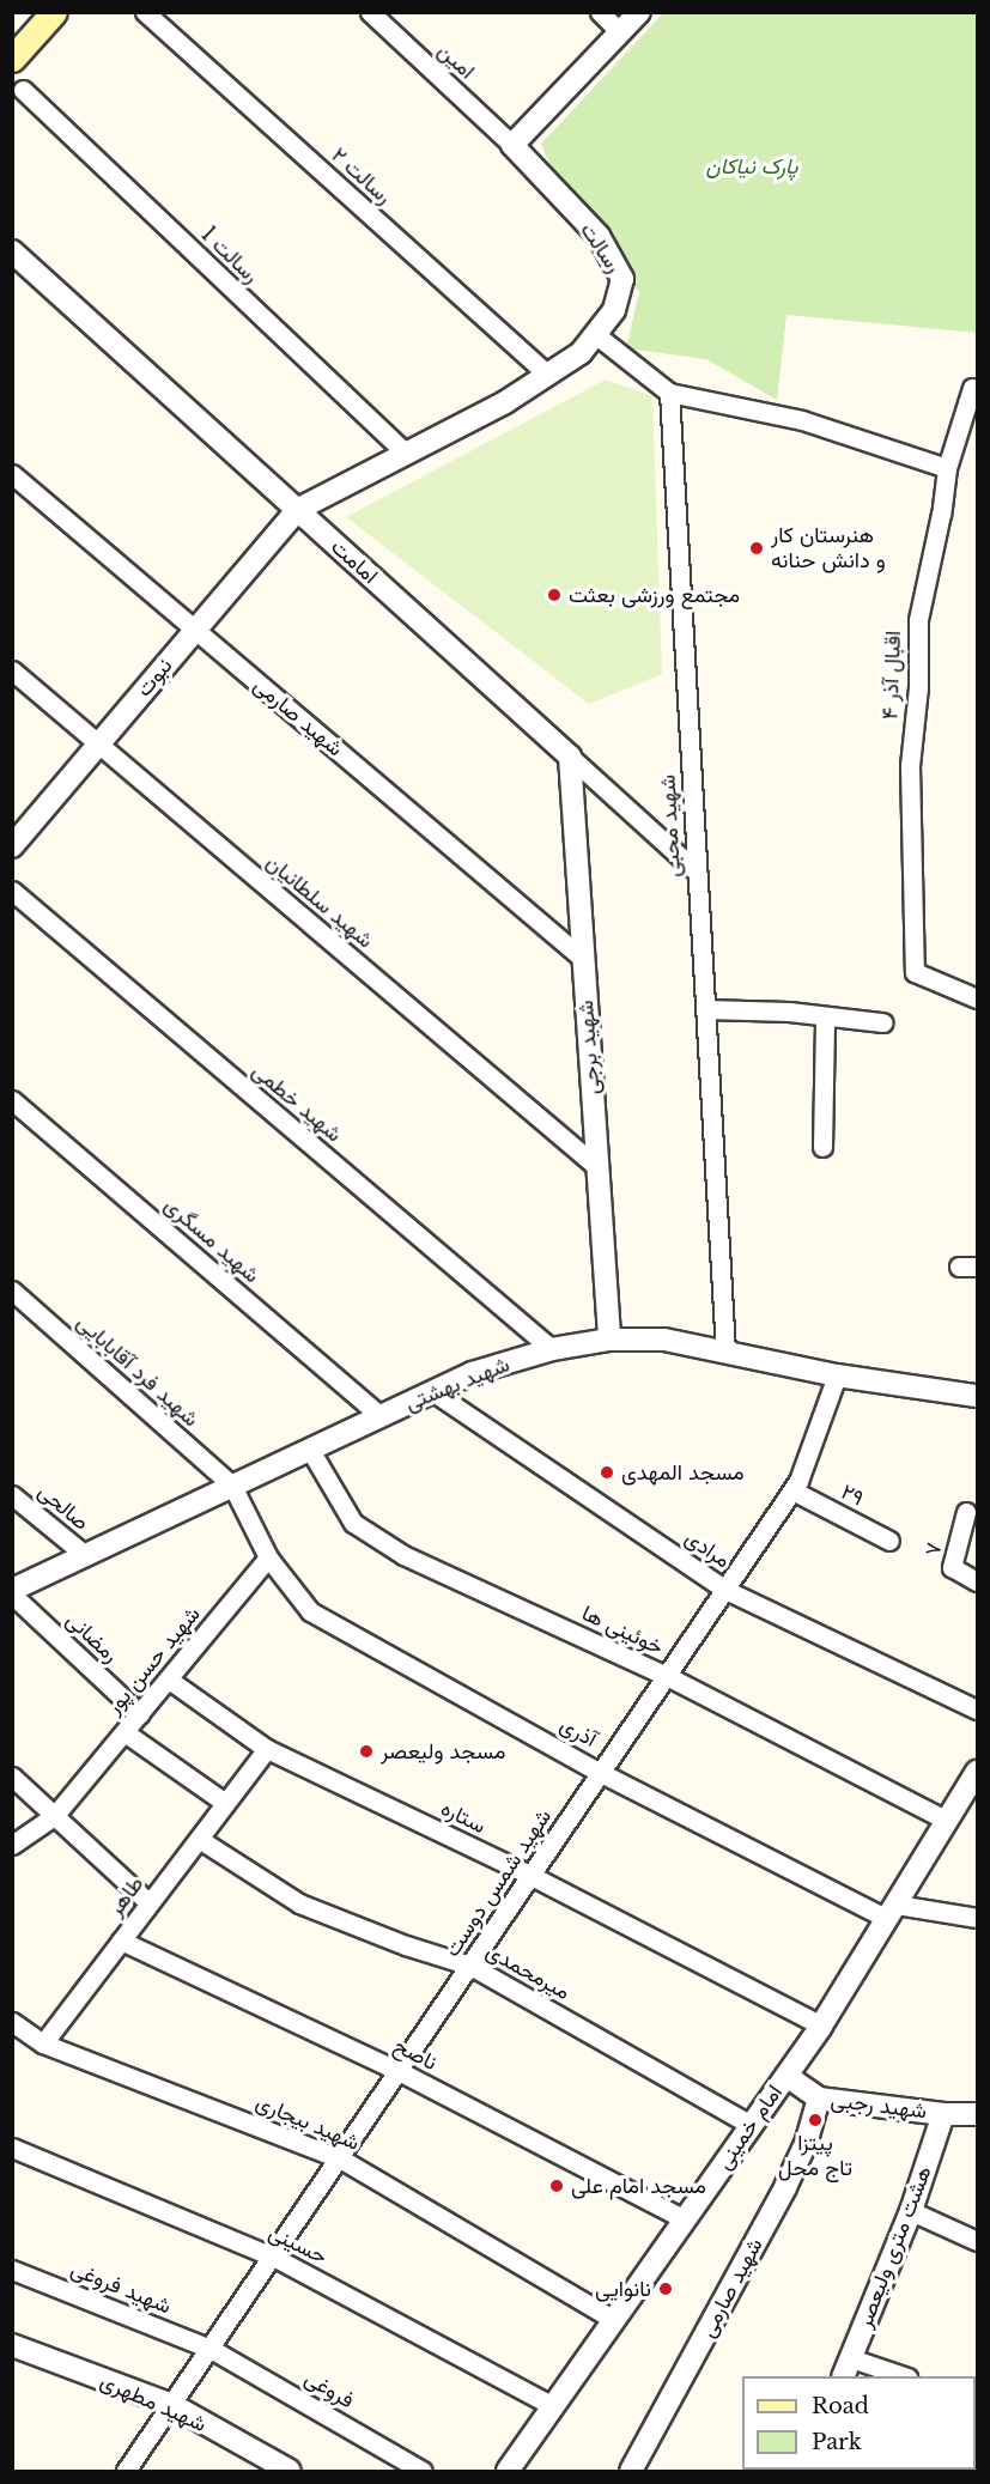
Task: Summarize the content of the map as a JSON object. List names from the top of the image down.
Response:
{
  "streets": {
    "street": [
      "امین",
      "رسالت ۲",
      "رسالت",
      "رسالت 1",
      "امامت",
      "اقبال آذر ۴",
      "نبوت",
      "شهید صارمی",
      "شهید محبی",
      "شهید سلطانیان",
      "شهید برجی",
      "شهید خطمی",
      "شهید مسگری",
      "شهید فرد آقابابایی",
      "شهید بهشتی",
      "۲۹",
      "صالحی",
      "مرادی",
      "۷",
      "خوئینی ها",
      "رمضانی",
      "شهید حسن پور",
      "آذری",
      "ستاره",
      "شهید شمس دوست",
      "طاهر",
      "میرمحمدی",
      "ناصح",
      "شهید رجبی",
      "شهید بیجاری",
      "امام خمینی",
      "حسینی",
      "هشت متری ولیعصر",
      "شهید فروغی",
      "فروغی",
      "شهید مطهری"
    ]
  },
  "crossings": [
    ["امین", "رسالت"],
    ["رسالت ۲", "رسالت"],
    ["رسالت", "رسالت 1"],
    ["رسالت", "امامت"],
    ["رسالت", "نبوت"],
    ["امامت", "نبوت"],
    ["امامت", "شهید محبی"],
    ["امامت", "شهید برجی"],
    ["نبوت", "شهید صارمی"],
    ["نبوت", "شهید سلطانیان"],
    ["شهید صارمی", "شهید برجی"],
    ["شهید صارمی", "شهید رجبی"],
    ["شهید محبی", "شهید بهشتی"],
    ["شهید سلطانیان", "شهید برجی"],
    ["شهید برجی", "شهید بهشتی"],
    ["شهید خطمی", "شهید بهشتی"],
    ["شهید مسگری", "شهید بهشتی"],
    ["شهید فرد آقابابایی", "شهید بهشتی"],
    ["شهید بهشتی", "صالحی"],
    ["شهید بهشتی", "مرادی"],
    ["شهید بهشتی", "خوئینی ها"],
    ["شهید بهشتی", "رمضانی"],
    ["شهید بهشتی", "شهید شمس دوست"],
    ["۲۹", "شهید شمس دوست"],
    ["مرادی", "شهید شمس دوست"],
    ["خوئینی ها", "شهید شمس دوست"],
    ["خوئینی ها", "امام خمینی"],
    ["رمضانی", "شهید حسن پور"],
    ["شهید حسن پور", "آذری"],
    ["شهید حسن پور", "ستاره"],
    ["آذری", "شهید شمس دوست"],
    ["آذری", "امام خمینی"],
    ["ستاره", "شهید شمس دوست"],
    ["ستاره", "طاهر"],
    ["ستاره", "امام خمینی"],
    ["شهید شمس دوست", "میرمحمدی"],
    ["شهید شمس دوست", "ناصح"],
    ["شهید شمس دوست", "شهید بیجاری"],
    ["شهید شمس دوست", "حسینی"],
    ["شهید شمس دوست", "شهید فروغی"],
    ["شهید شمس دوست", "فروغی"],
    ["شهید شمس دوست", "شهید مطهری"],
    ["طاهر", "میرمحمدی"],
    ["طاهر", "ناصح"],
    ["طاهر", "شهید بیجاری"],
    ["میرمحمدی", "امام خمینی"],
    ["ناصح", "امام خمینی"],
    ["شهید رجبی", "امام خمینی"],
    ["شهید رجبی", "هشت متری ولیعصر"],
    ["شهید بیجاری", "امام خمینی"],
    ["امام خمینی", "حسینی"],
    ["شهید فروغی", "فروغی"]
  ],
  "parks": ["پارک نیاکان"],
  "places": [
    "هنرستان کار و دانش حنانه",
    "مجتمع ورزشی بعثت",
    "مسجد المهدی",
    "مسجد ولیعصر",
    "پیتزا تاج محل",
    "مسجد امام علی",
    "نانوایی"
  ],
  "legend": ["Road", "Park"]
}
